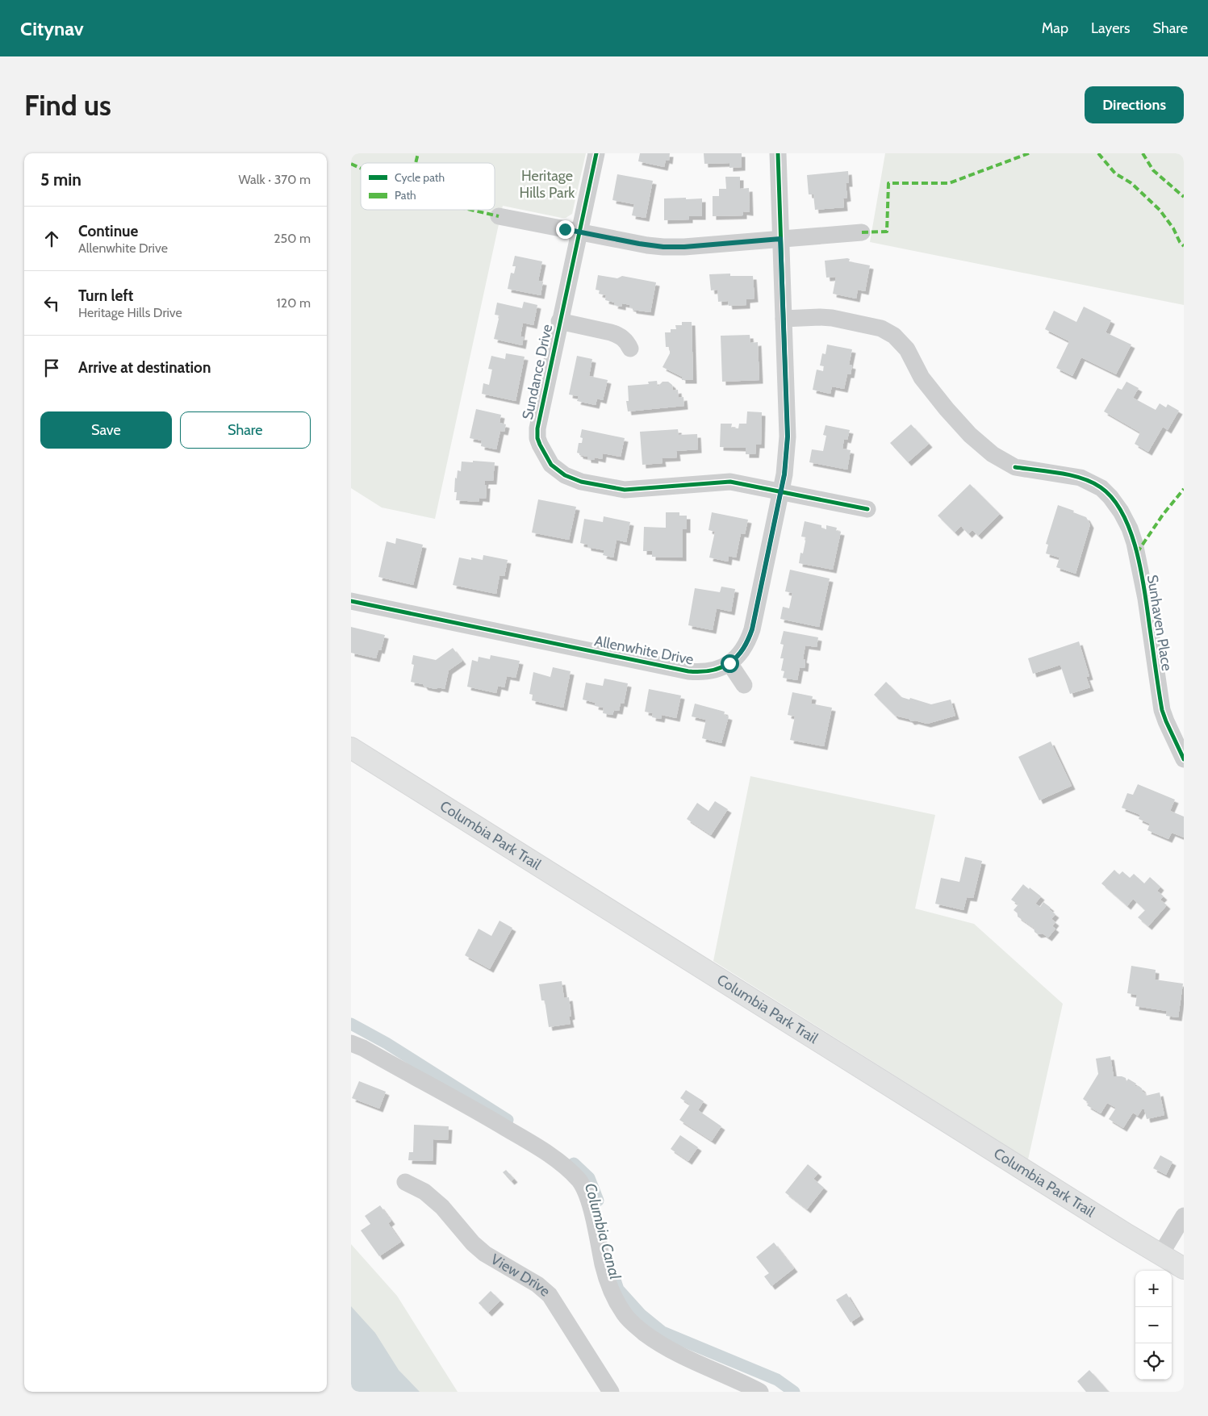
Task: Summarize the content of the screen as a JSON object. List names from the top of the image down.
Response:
{
  "streets": {
    "main road": ["Columbia Park Trail"],
    "street": [
      "Sundance Drive",
      "Sunhaven Place",
      "Allenwhite Drive",
      "View Drive"
    ]
  },
  "crossings": [
    ["Sundance Drive", "Allenwhite Drive"],
    ["Sunhaven Place", "Allenwhite Drive"]
  ],
  "water": ["Columbia Canal"],
  "parks": ["Heritage Hills Park"],
  "legend": ["Cycle path", "Path"],
  "page": {
    "header": "Citynav",
    "nav": ["Map", "Layers", "Share"],
    "buttons": [
      "Directions",
      ["Save", "Share"]
    ],
    "title": "Find us",
    "heading": ["5 min", "Walk · 370 m"],
    "list": [
      ["Continue", "Allenwhite Drive", "250 m"],
      ["Turn left", "Heritage Hills Drive", "120 m"],
      "Arrive at destination"
    ],
    "map_buttons": ["+", "−"]
  }
}
